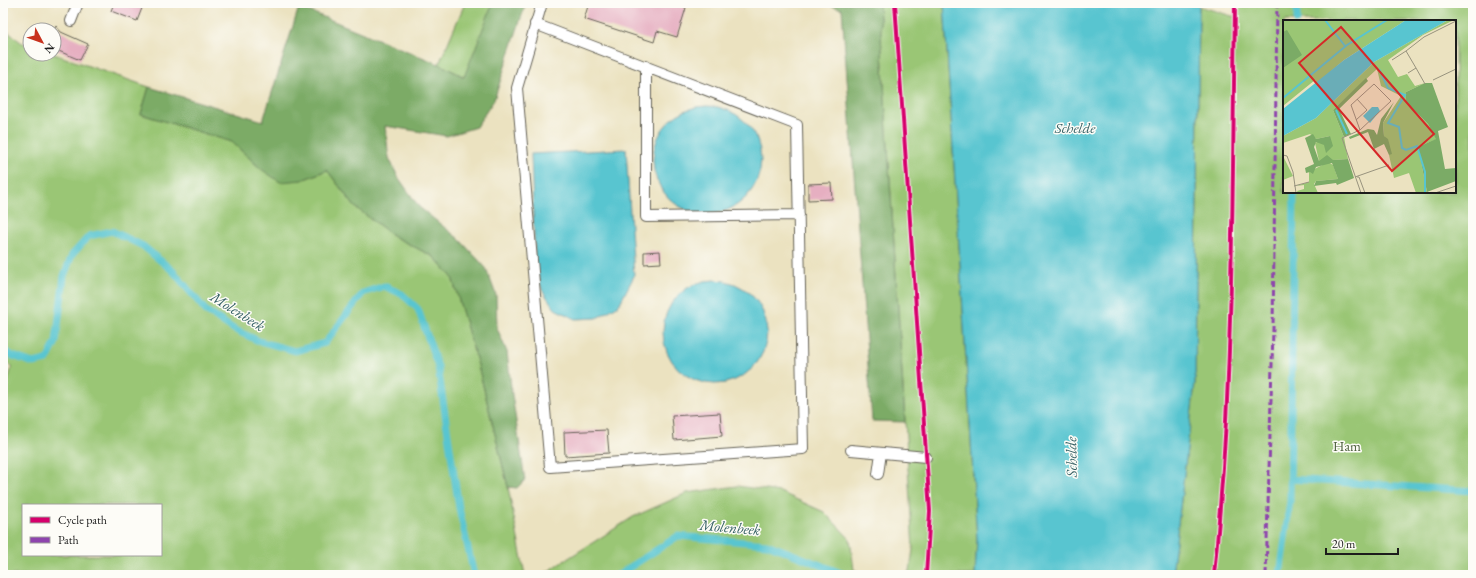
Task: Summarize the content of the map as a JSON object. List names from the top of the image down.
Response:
{
  "water": ["Schelde", "Molenbeek"],
  "parks": ["Ham"],
  "legend": ["Cycle path", "Path"],
  "scale_bar": "20 m",
  "north": "bottom right"
}
